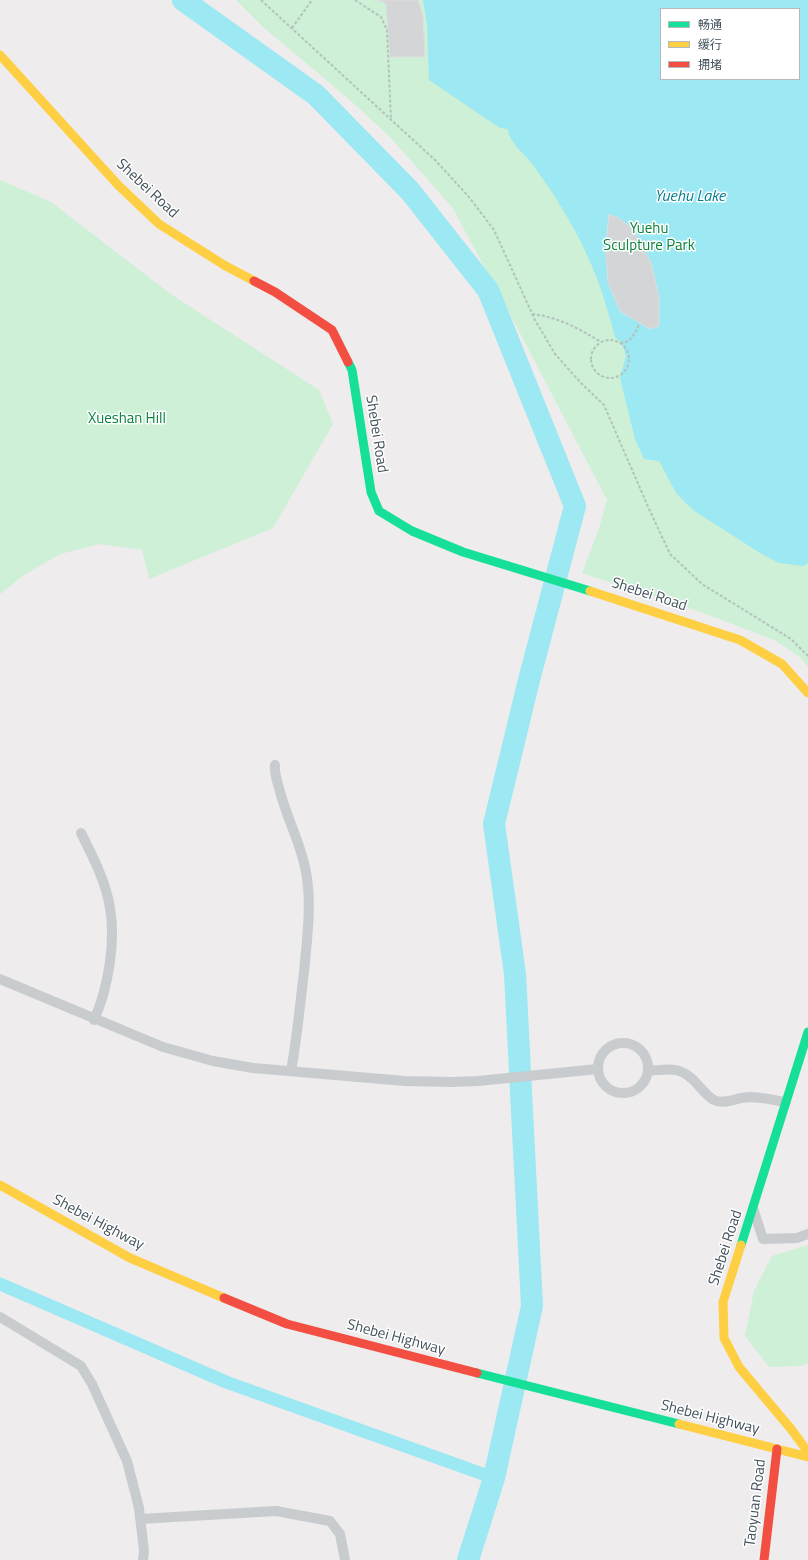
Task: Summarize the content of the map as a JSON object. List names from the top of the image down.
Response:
{
  "streets": {
    "main road": ["Shebei Road", "Shebei Highway", "Taoyuan Road"]
  },
  "crossings": [
    ["Shebei Highway", "Taoyuan Road"]
  ],
  "water": ["Yuehu Lake"],
  "parks": ["Yuehu Sculpture Park", "Xueshan Hill"],
  "legend": ["畅通", "缓行", "拥堵"]
}
